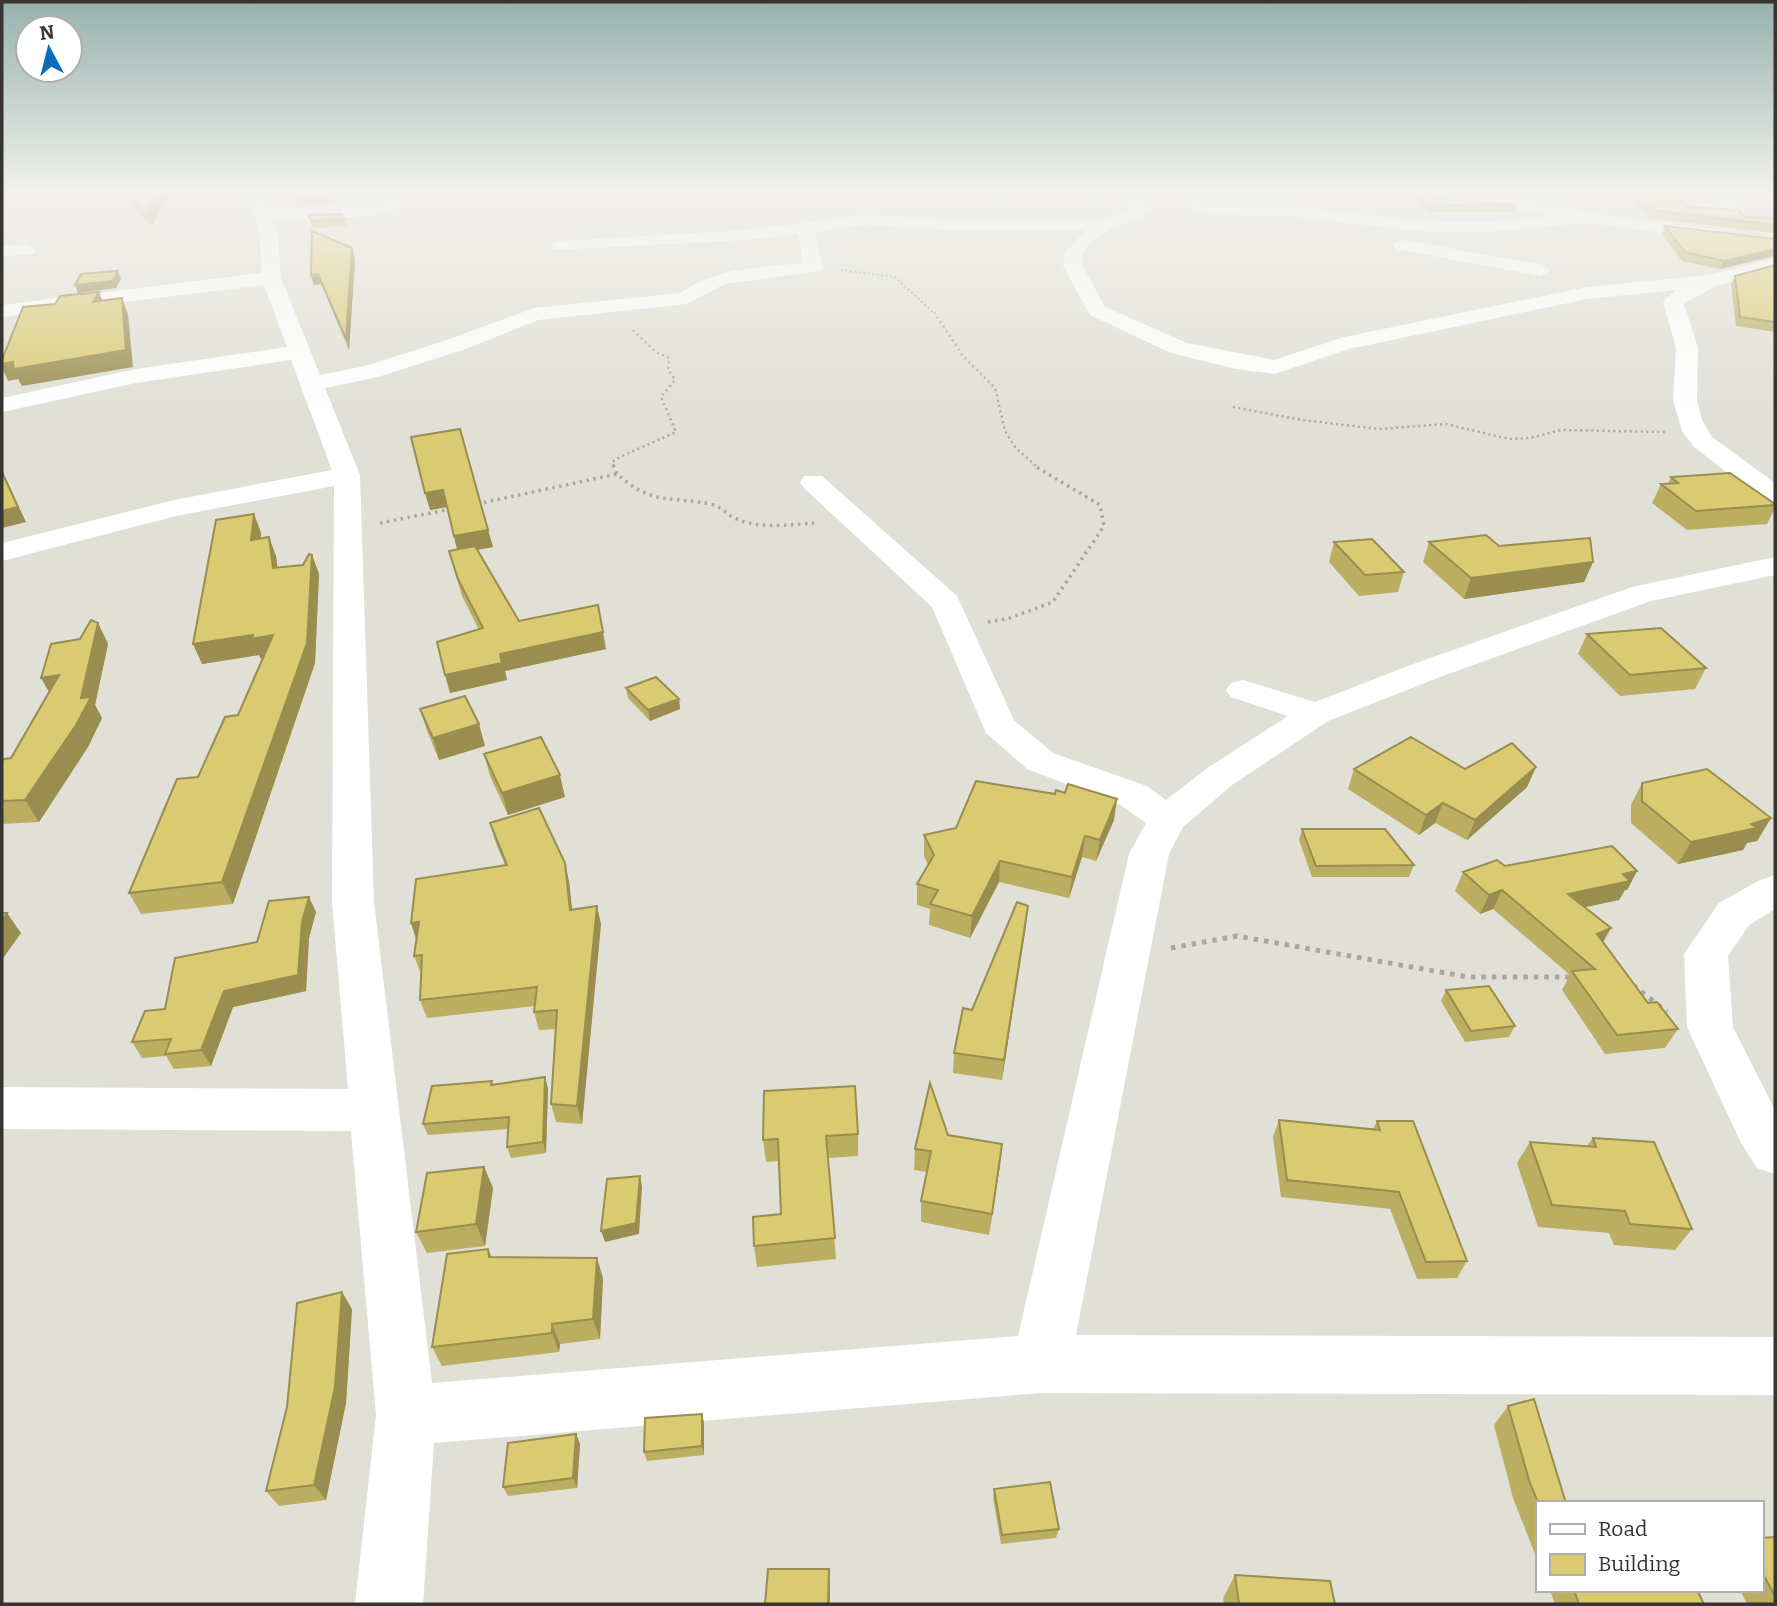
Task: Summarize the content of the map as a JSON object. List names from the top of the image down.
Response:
{
  "legend": ["Road", "Building"],
  "north": "top"
}
